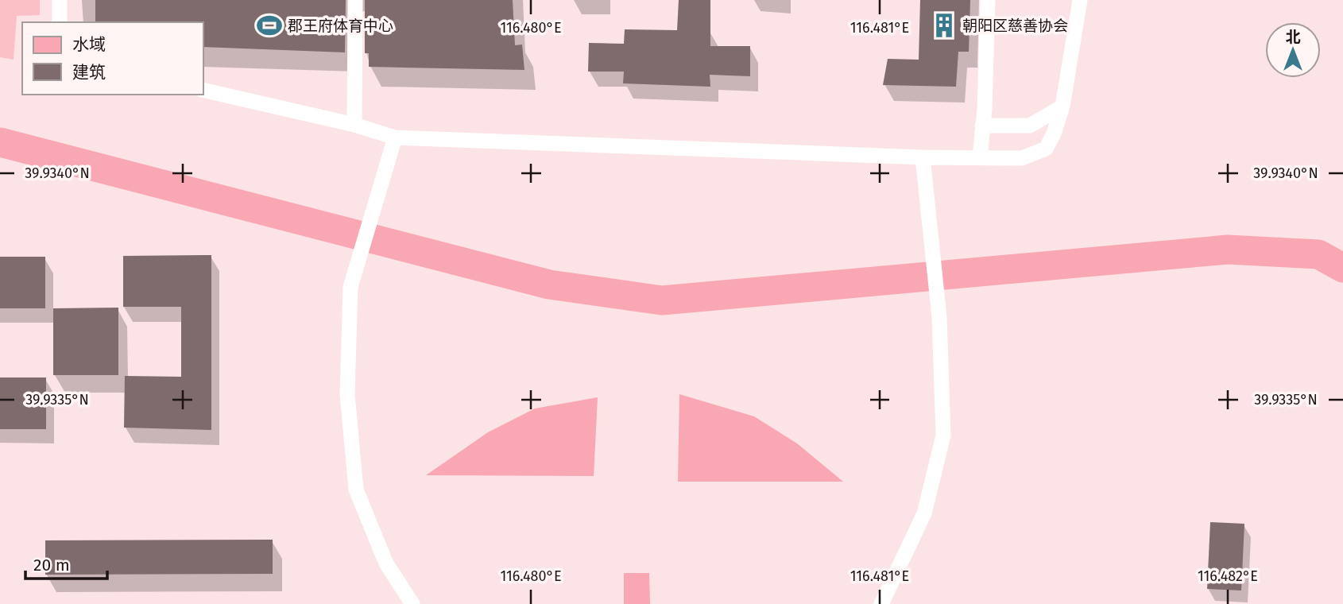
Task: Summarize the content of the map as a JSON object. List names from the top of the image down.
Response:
{
  "places": {
    "sports": ["郡王府体育中心"],
    "building": ["朝阳区慈善协会"]
  },
  "legend": ["水域", "建筑"],
  "scale_bar": "20 m",
  "north": "top",
  "coordinates": [
    "116.480°E",
    "116.481°E",
    "39.9340°N",
    "39.9335°N",
    "116.482°E"
  ]
}
